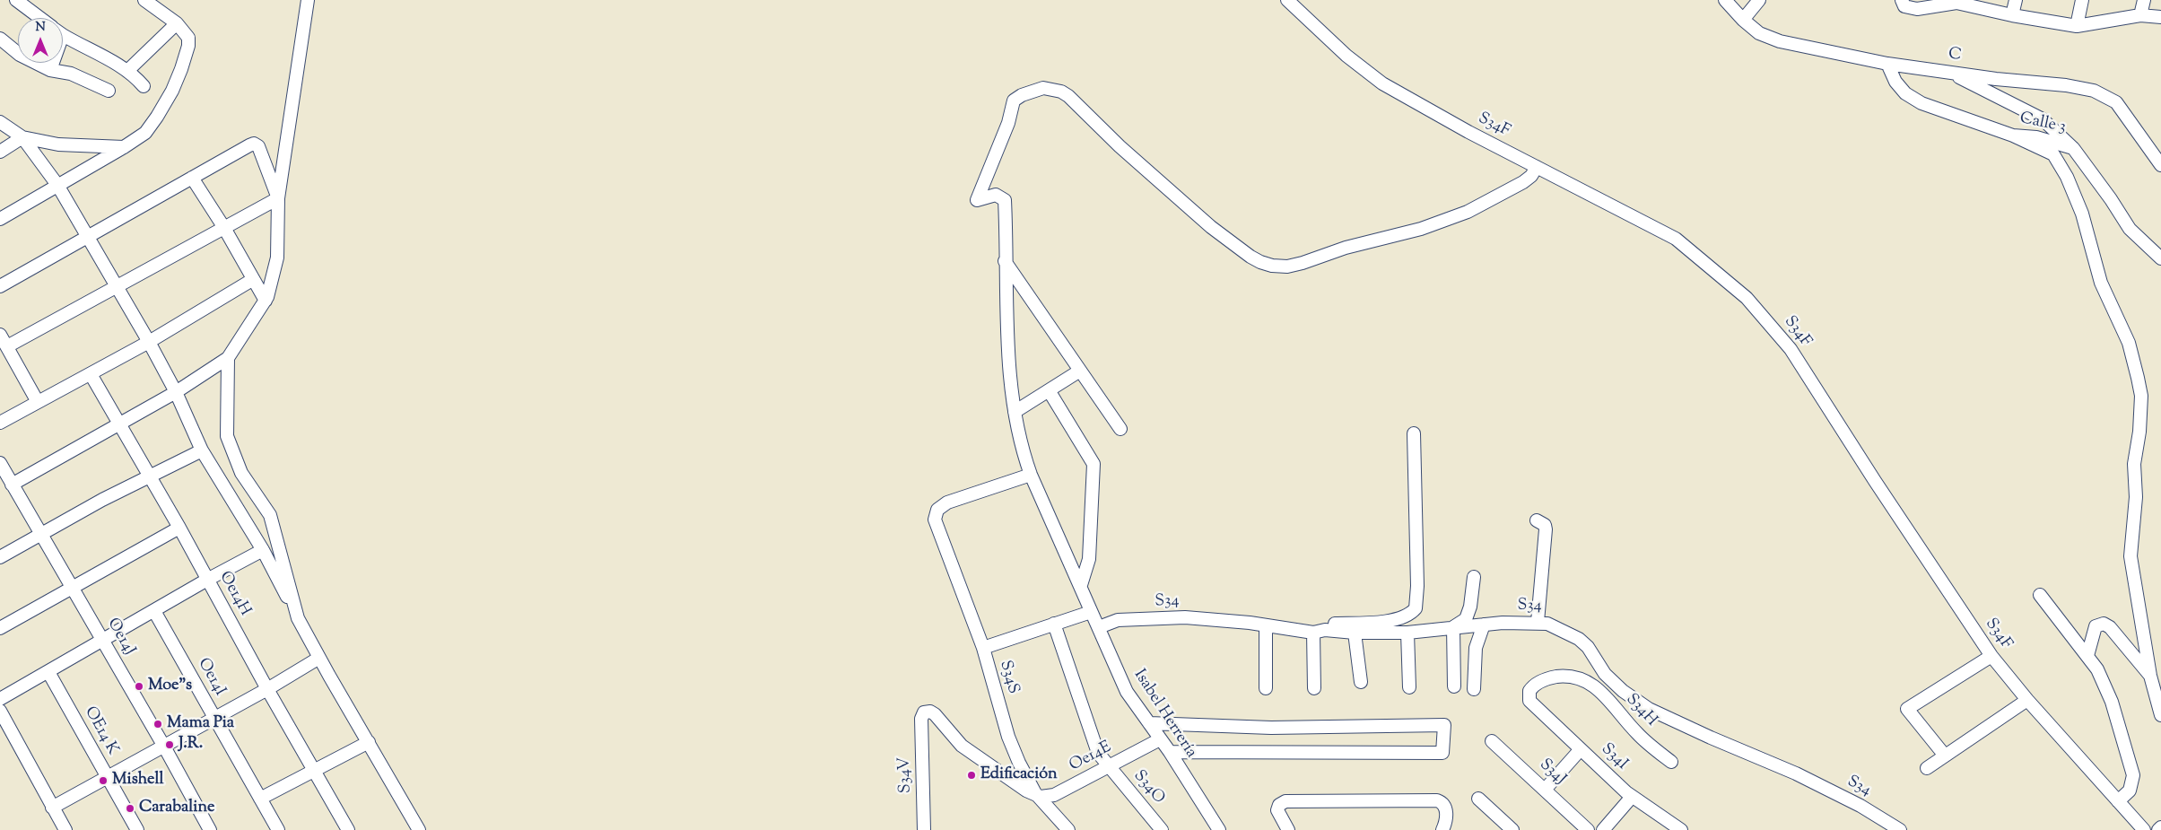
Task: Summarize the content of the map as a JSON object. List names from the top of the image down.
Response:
{
  "streets": {
    "street": [
      "C",
      "Calle 3",
      "S34F",
      "Oe14H",
      "S34",
      "Oe14J",
      "Oe14I",
      "S34S",
      "S34H",
      "Isabel Herrería",
      "OE14 K",
      "Oe14E",
      "S34I",
      "S34J",
      "S34V",
      "S34O"
    ]
  },
  "crossings": [
    ["C", "Calle 3"],
    ["S34F", "Isabel Herrería"],
    ["S34", "Isabel Herrería"],
    ["S34S", "Isabel Herrería"],
    ["S34S", "Oe14E"],
    ["S34S", "S34V"],
    ["S34H", "S34I"],
    ["Isabel Herrería", "Oe14E"],
    ["Oe14E", "S34V"],
    ["Oe14E", "S34O"]
  ],
  "places": [
    "Moe\"s",
    "Mama Pia",
    "J.R.",
    "Edificación",
    "Mishell",
    "Carabaline"
  ],
  "north": "top"
}
